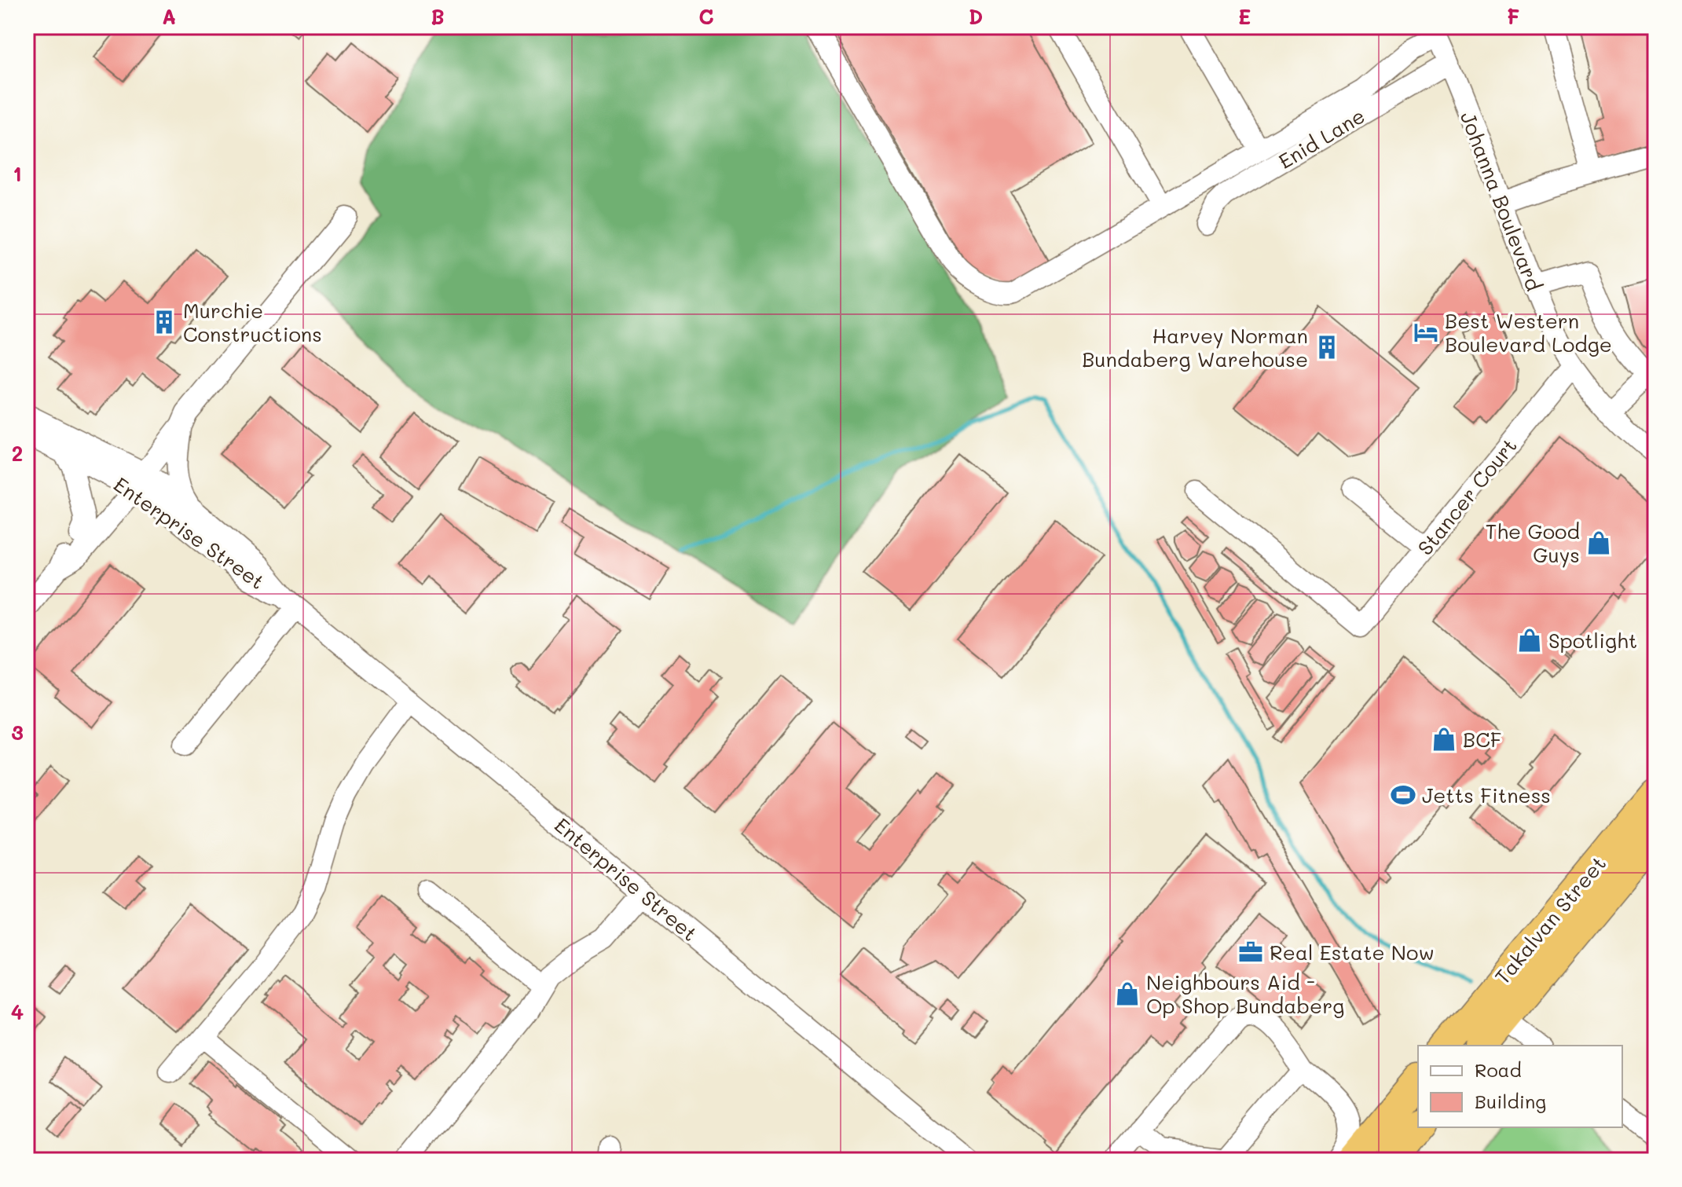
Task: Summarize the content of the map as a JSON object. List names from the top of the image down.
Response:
{
  "streets": {
    "highway": ["Takalvan Street"],
    "street": [
      "Enid Lane",
      "Johanna Boulevard",
      "Stancer Court",
      "Enterprise Street"
    ]
  },
  "crossings": [
    ["Enid Lane", "Johanna Boulevard"],
    ["Johanna Boulevard", "Stancer Court"]
  ],
  "places": {
    "building": ["Murchie Constructions", "Harvey Norman Bundaberg Warehouse"],
    "hotel": ["Best Western Boulevard Lodge"],
    "shop": [
      "The Good Guys",
      "Spotlight",
      "BCF",
      "Neighbours Aid - Op Shop Bundaberg"
    ],
    "sports": ["Jetts Fitness"],
    "office": ["Real Estate Now"]
  },
  "legend": ["Road", "Building"],
  "grid": {
    "columns": [
      "A",
      "B",
      "C",
      "D",
      "E",
      "F"
    ],
    "rows": [
      "1",
      "2",
      "3",
      "4"
    ]
  }
}
